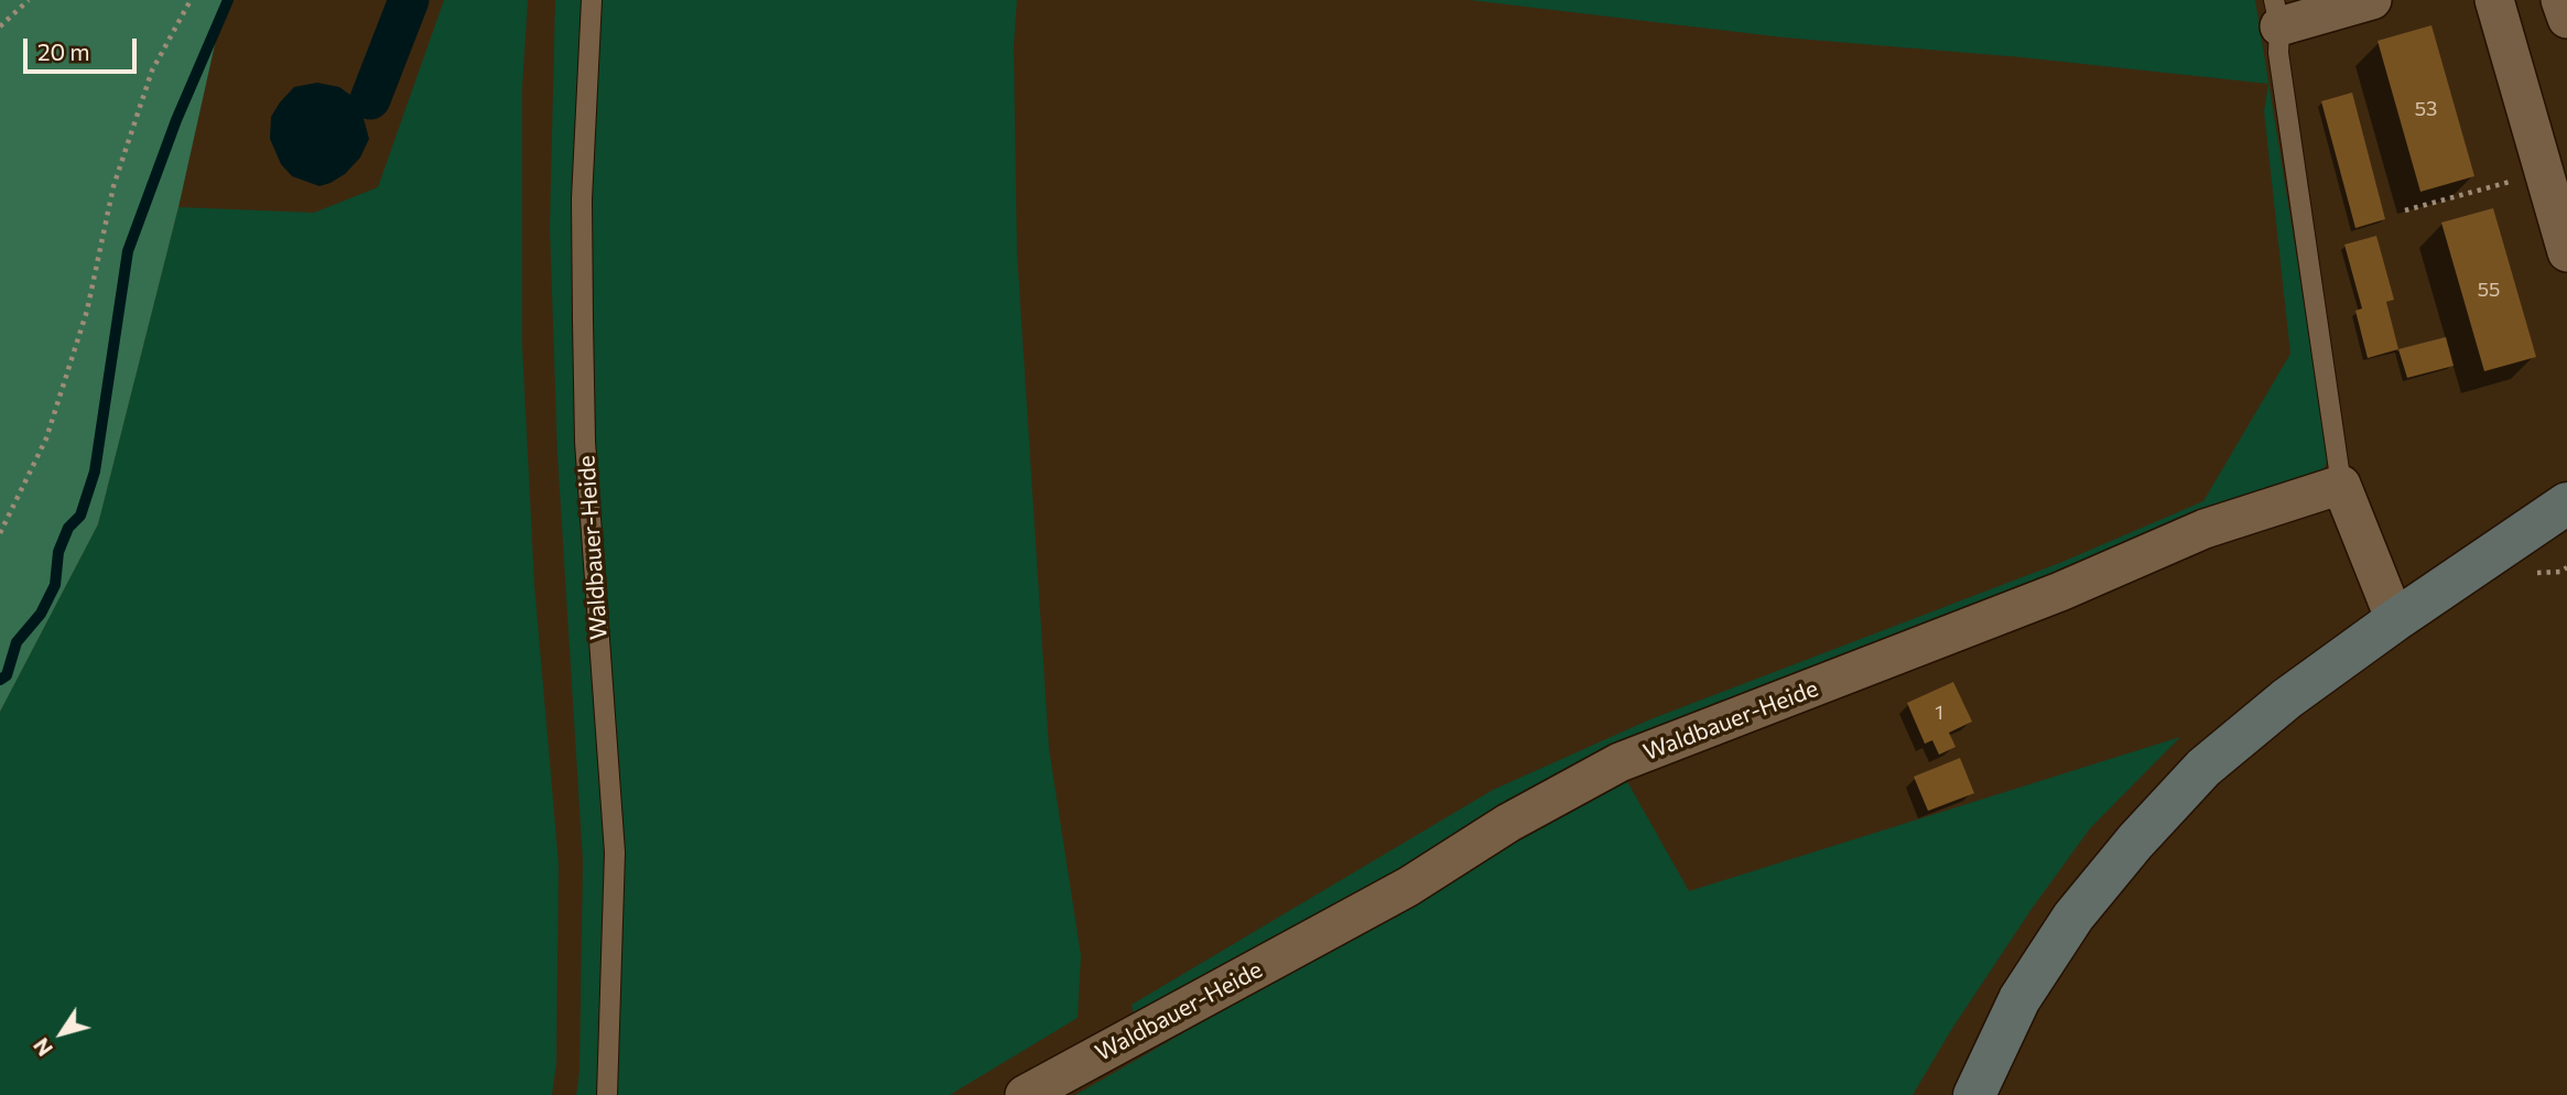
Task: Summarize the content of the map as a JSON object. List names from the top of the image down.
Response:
{
  "streets": {
    "street": ["Waldbauer-Heide"]
  },
  "house_numbers": ["53", "55", "1"],
  "scale_bar": "20 m",
  "north": "bottom left"
}
